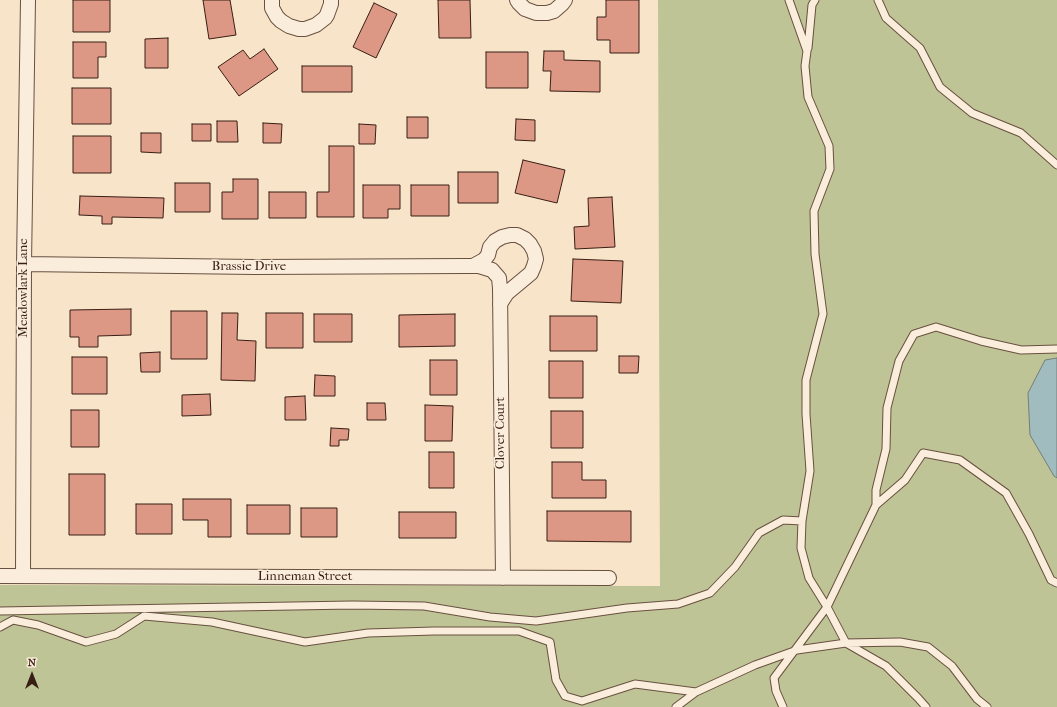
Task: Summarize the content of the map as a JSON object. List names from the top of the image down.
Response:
{
  "streets": {
    "street": [
      "Brassie Drive",
      "Meadowlark Lane",
      "Clover Court",
      "Linneman Street"
    ]
  },
  "crossings": [
    ["Brassie Drive", "Meadowlark Lane"],
    ["Brassie Drive", "Clover Court"],
    ["Meadowlark Lane", "Linneman Street"],
    ["Clover Court", "Linneman Street"]
  ],
  "north": "top"
}
